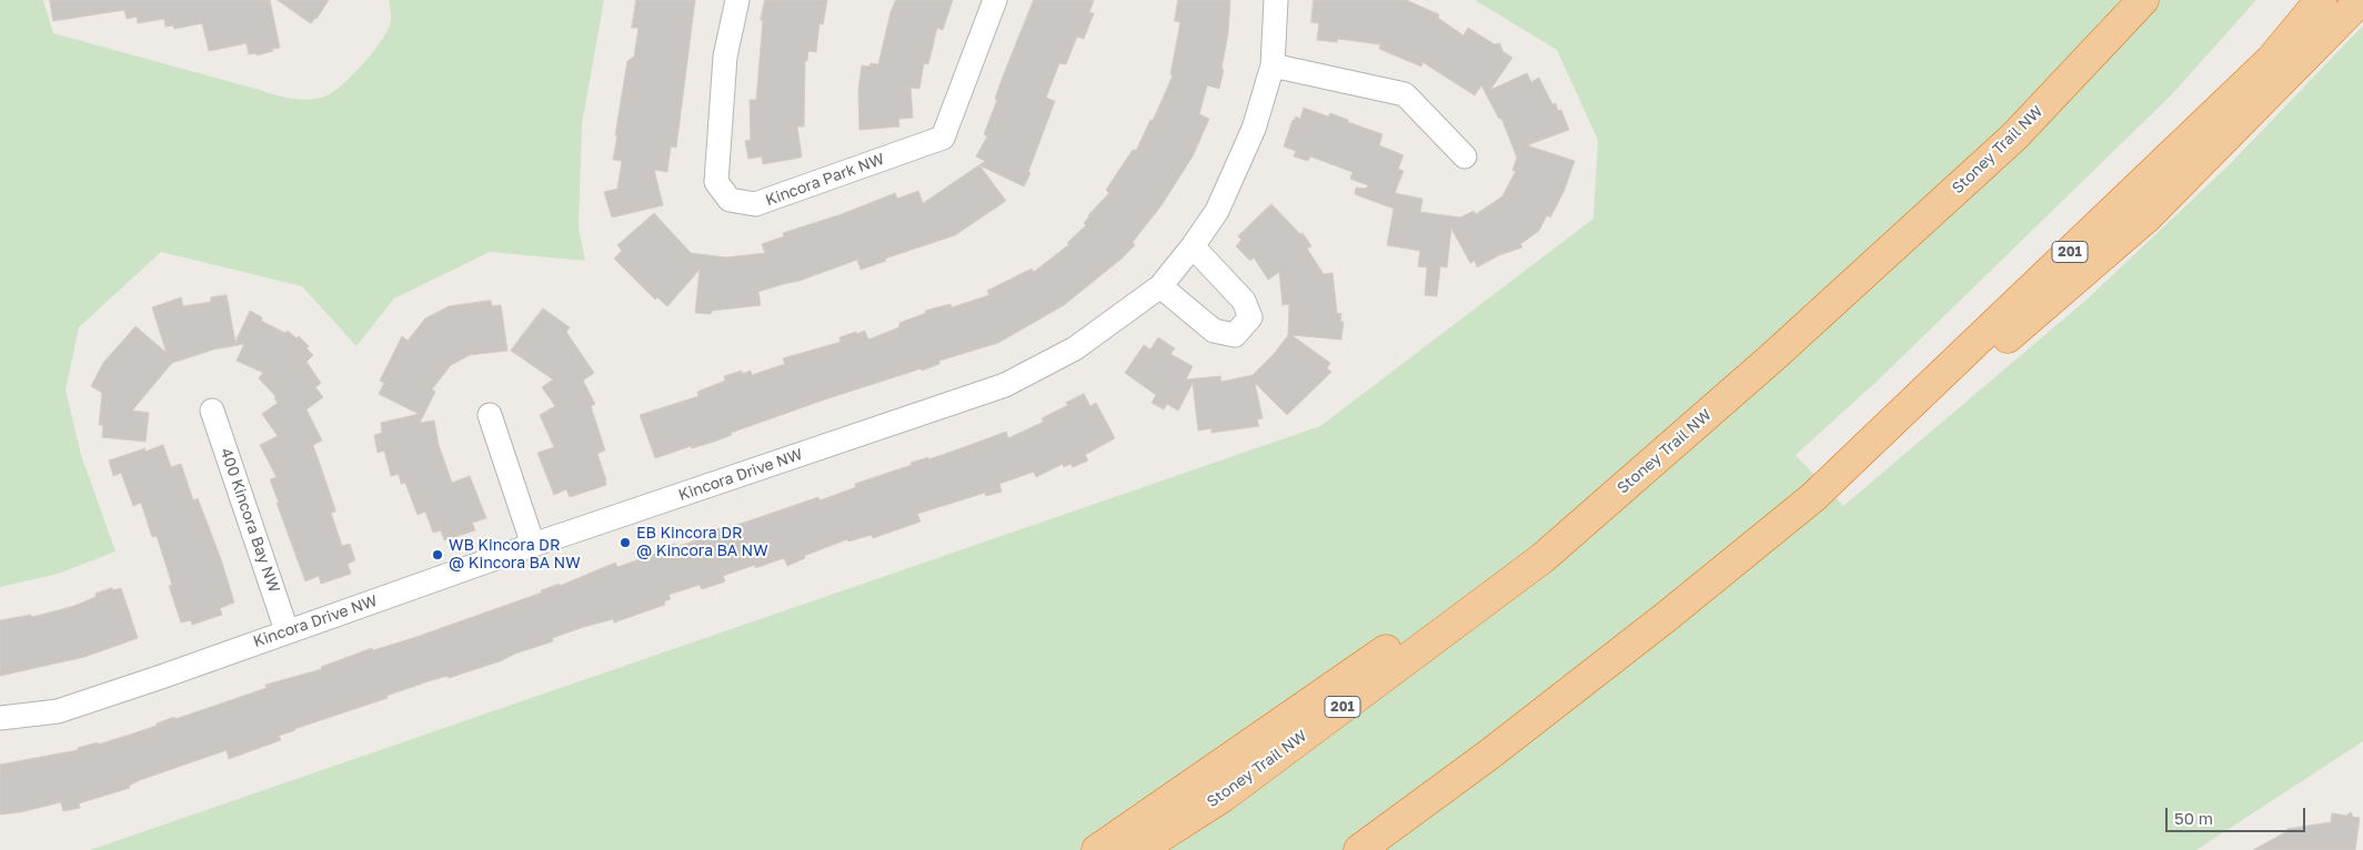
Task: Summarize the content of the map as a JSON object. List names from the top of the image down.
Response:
{
  "streets": {
    "highway": ["Stoney Trail NW", "201"],
    "street": ["Kincora Park NW", "Kincora Drive NW", "400 Kincora Bay NW"]
  },
  "crossings": [
    ["Kincora Drive NW", "400 Kincora Bay NW"]
  ],
  "places": ["EB Kincora DR @ Kincora BA NW", "WB Kincora DR @ Kincora BA NW"],
  "scale_bar": "50 m"
}
